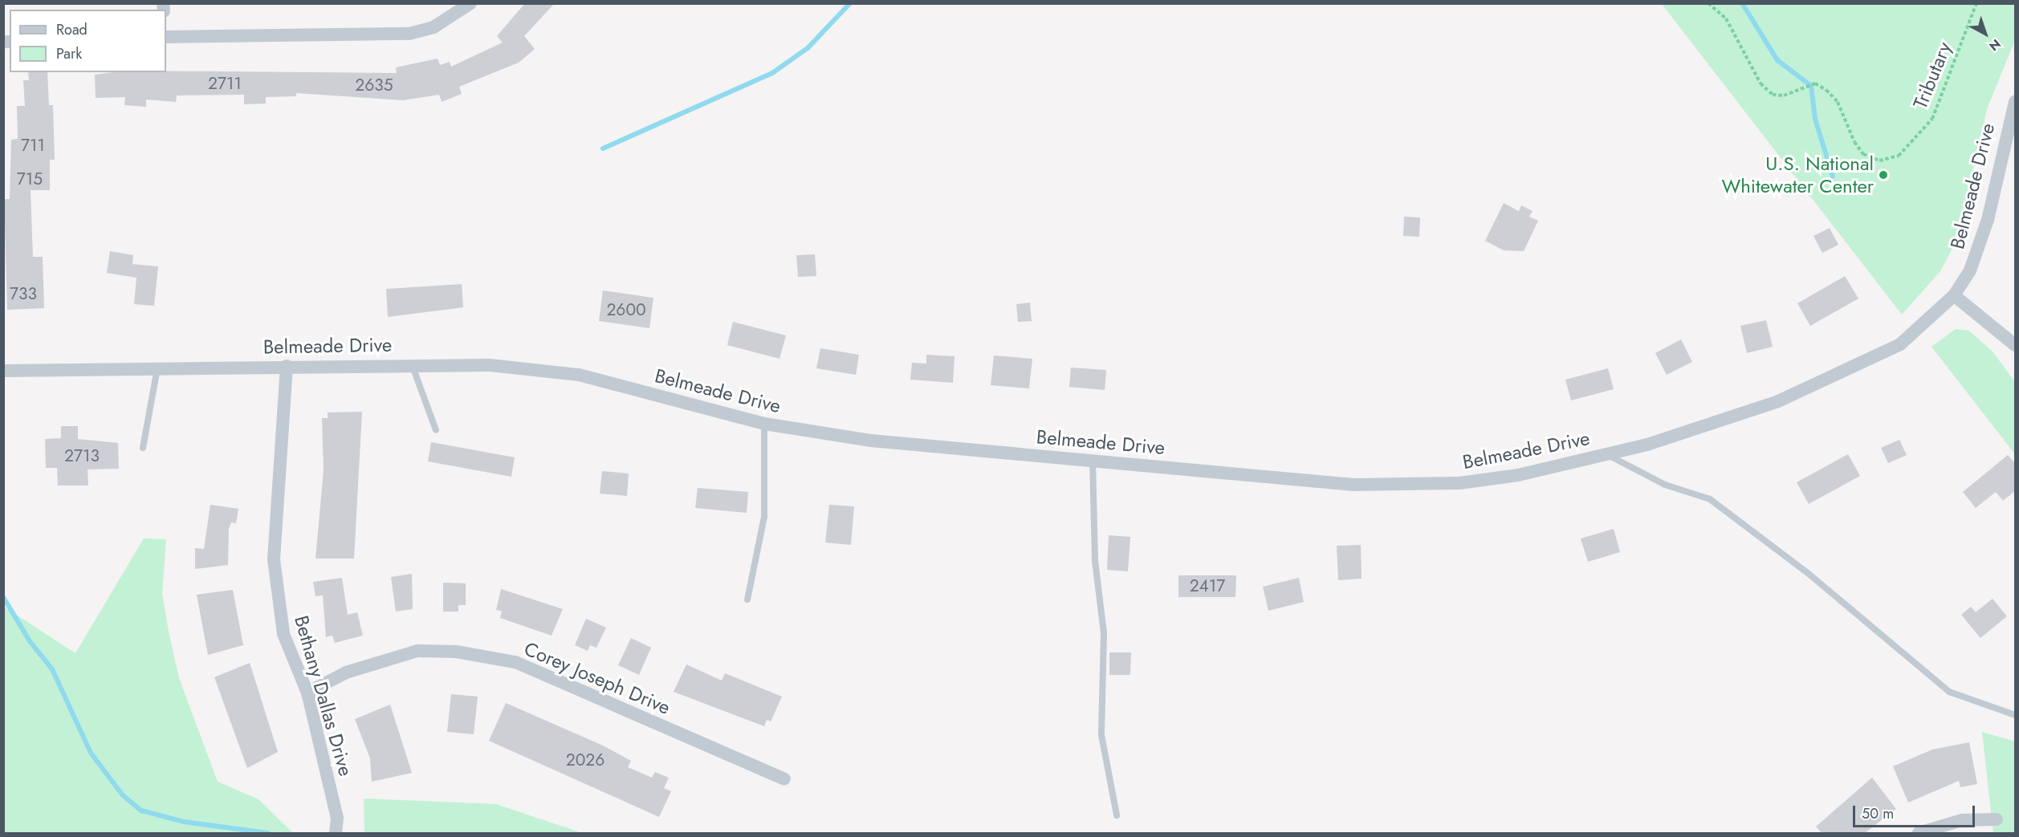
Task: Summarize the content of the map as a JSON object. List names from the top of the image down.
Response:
{
  "streets": {
    "street": ["Belmeade Drive", "Corey Joseph Drive", "Bethany Dallas Drive"],
    "path": ["Tributary"]
  },
  "crossings": [
    ["Belmeade Drive", "Bethany Dallas Drive"],
    ["Corey Joseph Drive", "Bethany Dallas Drive"]
  ],
  "places": ["U.S. National Whitewater Center"],
  "house_numbers": [
    "2711",
    "2635",
    "711",
    "715",
    "733",
    "2600",
    "2713",
    "2417",
    "2026"
  ],
  "legend": ["Road", "Park"],
  "scale_bar": "50 m",
  "north": "bottom right"
}
